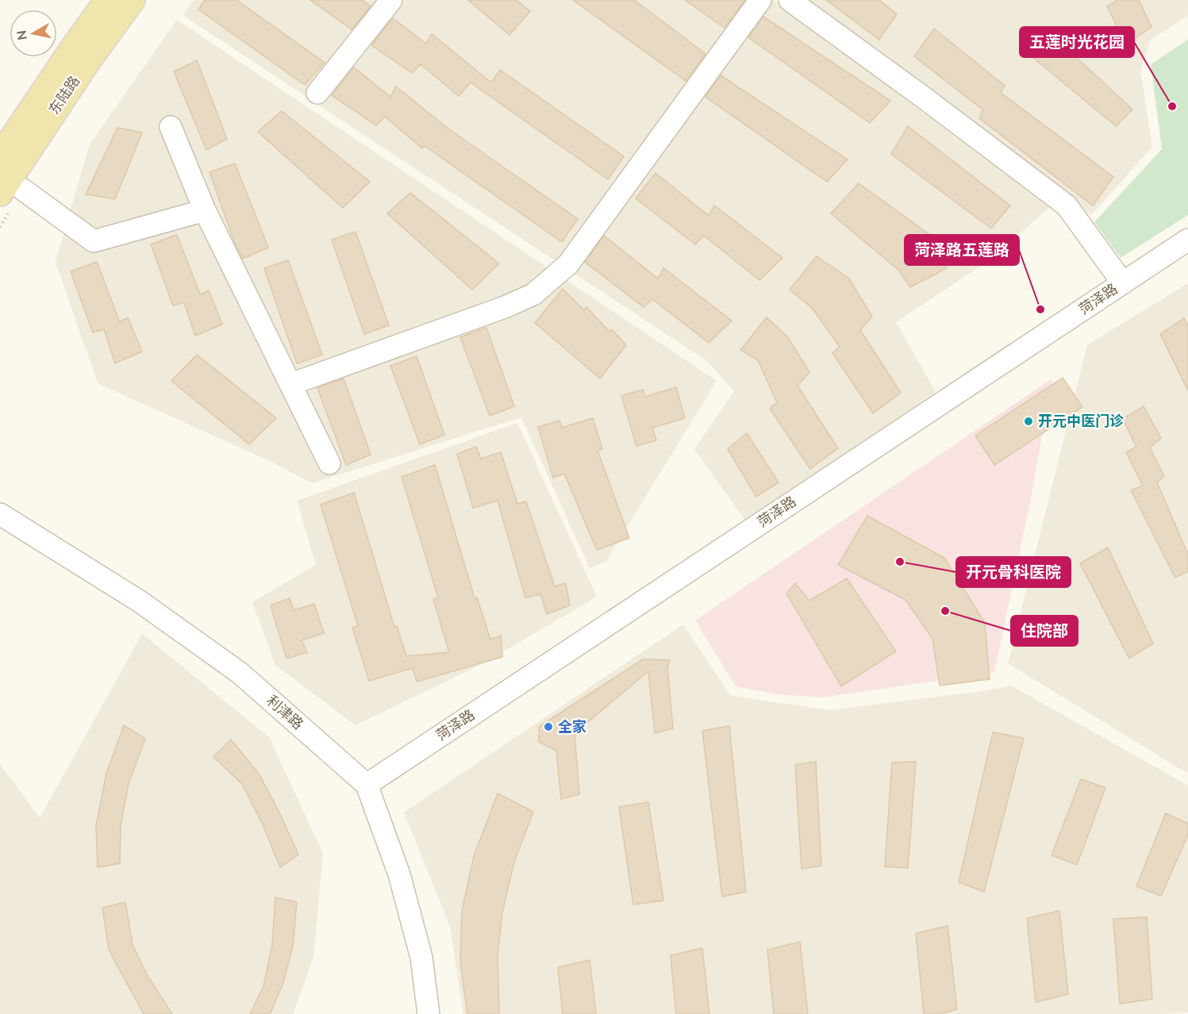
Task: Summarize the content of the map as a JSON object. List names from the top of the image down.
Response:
{
  "streets": {
    "main road": ["东陆路"],
    "street": ["菏泽路", "利津路"]
  },
  "crossings": [
    ["菏泽路", "利津路"]
  ],
  "places": [
    "五莲时光花园",
    "菏泽路五莲路",
    "开元中医门诊",
    "开元骨科医院",
    "住院部",
    "全家"
  ],
  "north": "left"
}
